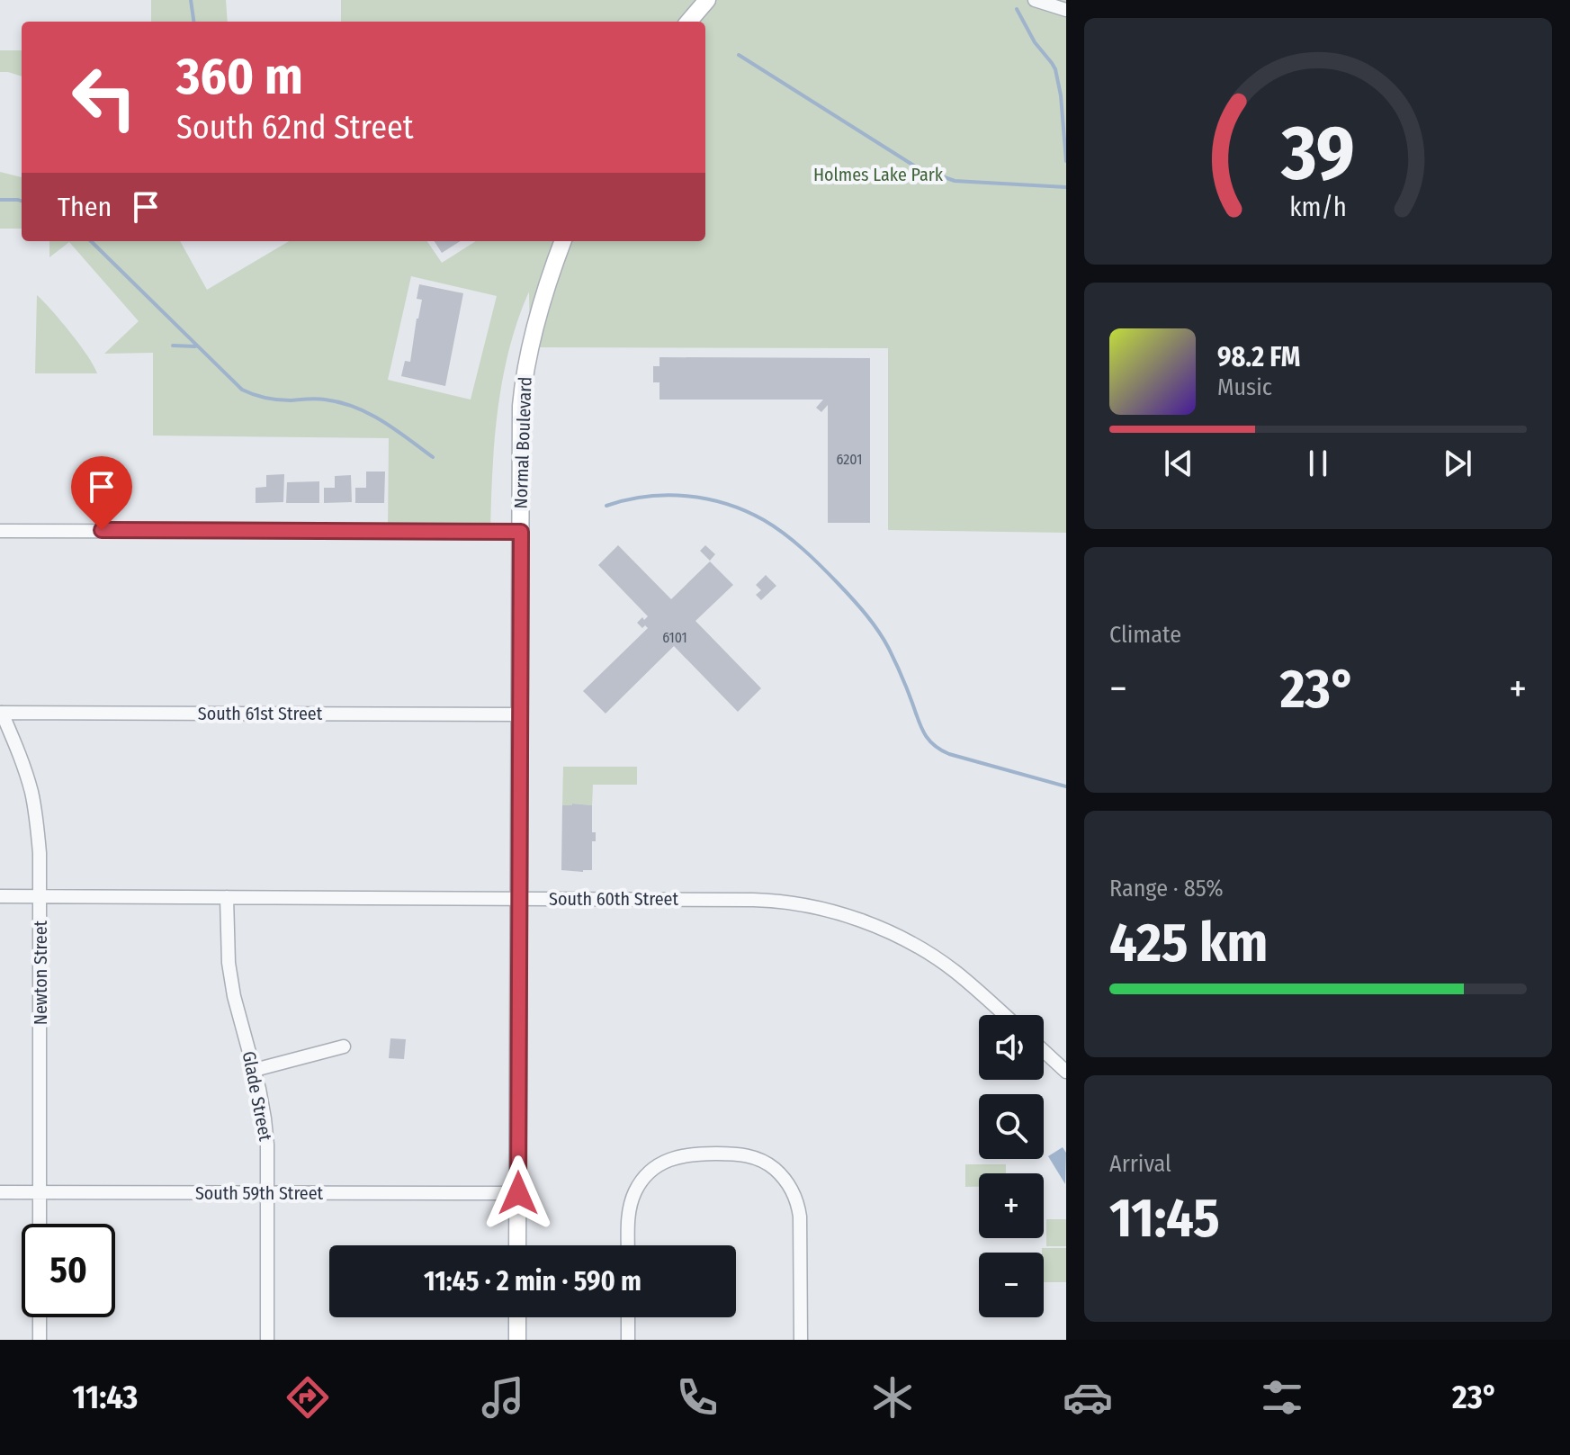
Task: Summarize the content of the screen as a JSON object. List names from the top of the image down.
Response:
{
  "streets": {
    "main road": ["Normal Boulevard"],
    "street": [
      "South 61st Street",
      "South 60th Street",
      "Newton Street",
      "Glade Street",
      "South 59th Street"
    ]
  },
  "crossings": [
    ["Normal Boulevard", "South 61st Street"],
    ["Normal Boulevard", "South 60th Street"],
    ["Normal Boulevard", "South 59th Street"],
    ["South 61st Street", "Newton Street"],
    ["South 60th Street", "Newton Street"],
    ["South 60th Street", "Glade Street"],
    ["Newton Street", "South 59th Street"],
    ["Glade Street", "South 59th Street"]
  ],
  "parks": ["Holmes Lake Park"],
  "house_numbers": ["6201", "6101"],
  "page": {
    "turn": ["360 m", "South 62nd Street"],
    "then": "Then",
    "song": ["98.2 FM", "Music"],
    "tile": [
      "Climate",
      ["Range · 85%", "425 km"],
      ["Arrival", "11:45"]
    ],
    "heat": ["−", "23°", "+"],
    "map_buttons": ["+", "−"],
    "limit": "50",
    "trip": "11:45 · 2 min · 590 m",
    "tabs": ["11:43", "23°"],
    "gauge": ["39", "km/h"]
  }
}
